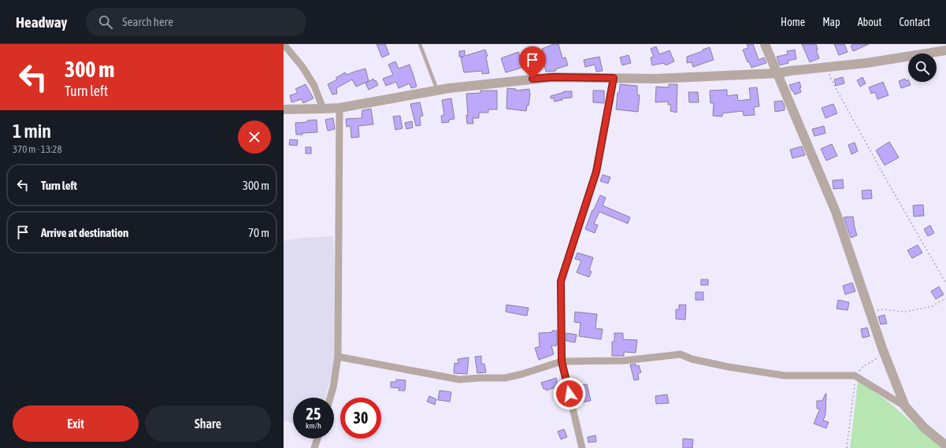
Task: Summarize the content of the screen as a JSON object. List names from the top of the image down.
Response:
{
  "page": {
    "header": "Headway",
    "search": "Search here",
    "nav": [
      "Home",
      "Map",
      "About",
      "Contact"
    ],
    "turn": ["300 m", "Turn left"],
    "heading": ["1 min", "370 m · 13:28"],
    "list": [
      {
        "name": "Turn left",
        "value": "300 m"
      },
      {
        "name": "Arrive at destination",
        "value": "70 m"
      }
    ],
    "speed": "25 km/h",
    "limit": "30",
    "buttons": ["Exit", "Share"]
  }
}
